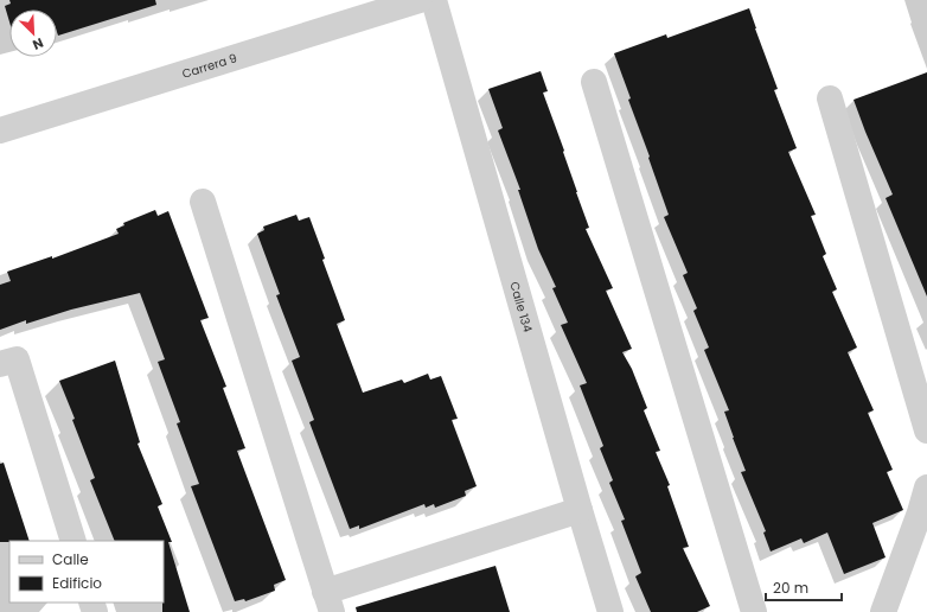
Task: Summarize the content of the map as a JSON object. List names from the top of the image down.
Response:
{
  "streets": {
    "street": ["Carrera 9", "Calle 134"]
  },
  "legend": ["Calle", "Edificio"],
  "scale_bar": "20 m",
  "north": "bottom right"
}
